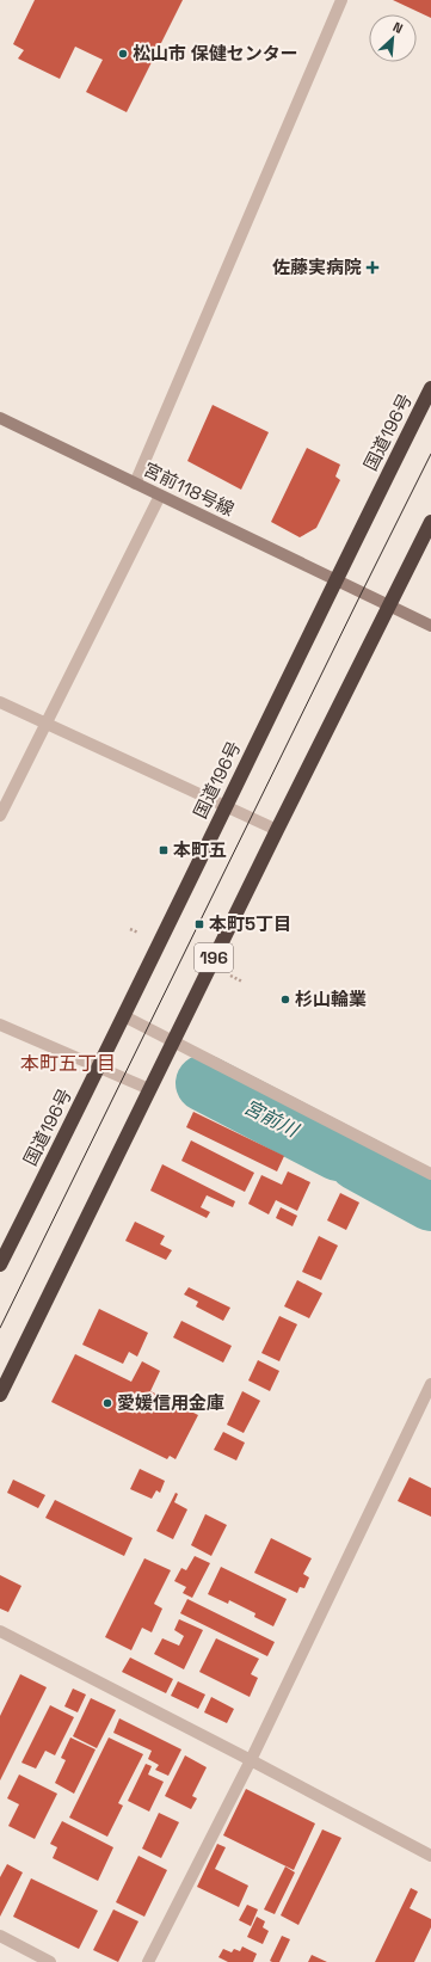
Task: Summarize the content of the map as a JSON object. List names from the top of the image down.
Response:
{
  "streets": {
    "highway": ["国道196号", "196"],
    "street": ["宮前118号線"]
  },
  "crossings": [
    ["国道196号", "宮前118号線"],
    ["宮前118号線", "196"]
  ],
  "districts": ["本町五丁目"],
  "water": ["宮前川"],
  "places": {
    "other": ["松山市 保健センター", "杉山輪業", "愛媛信用金庫"],
    "health": ["佐藤実病院"],
    "transit": ["本町五", "本町5丁目"]
  },
  "north": "top right"
}
